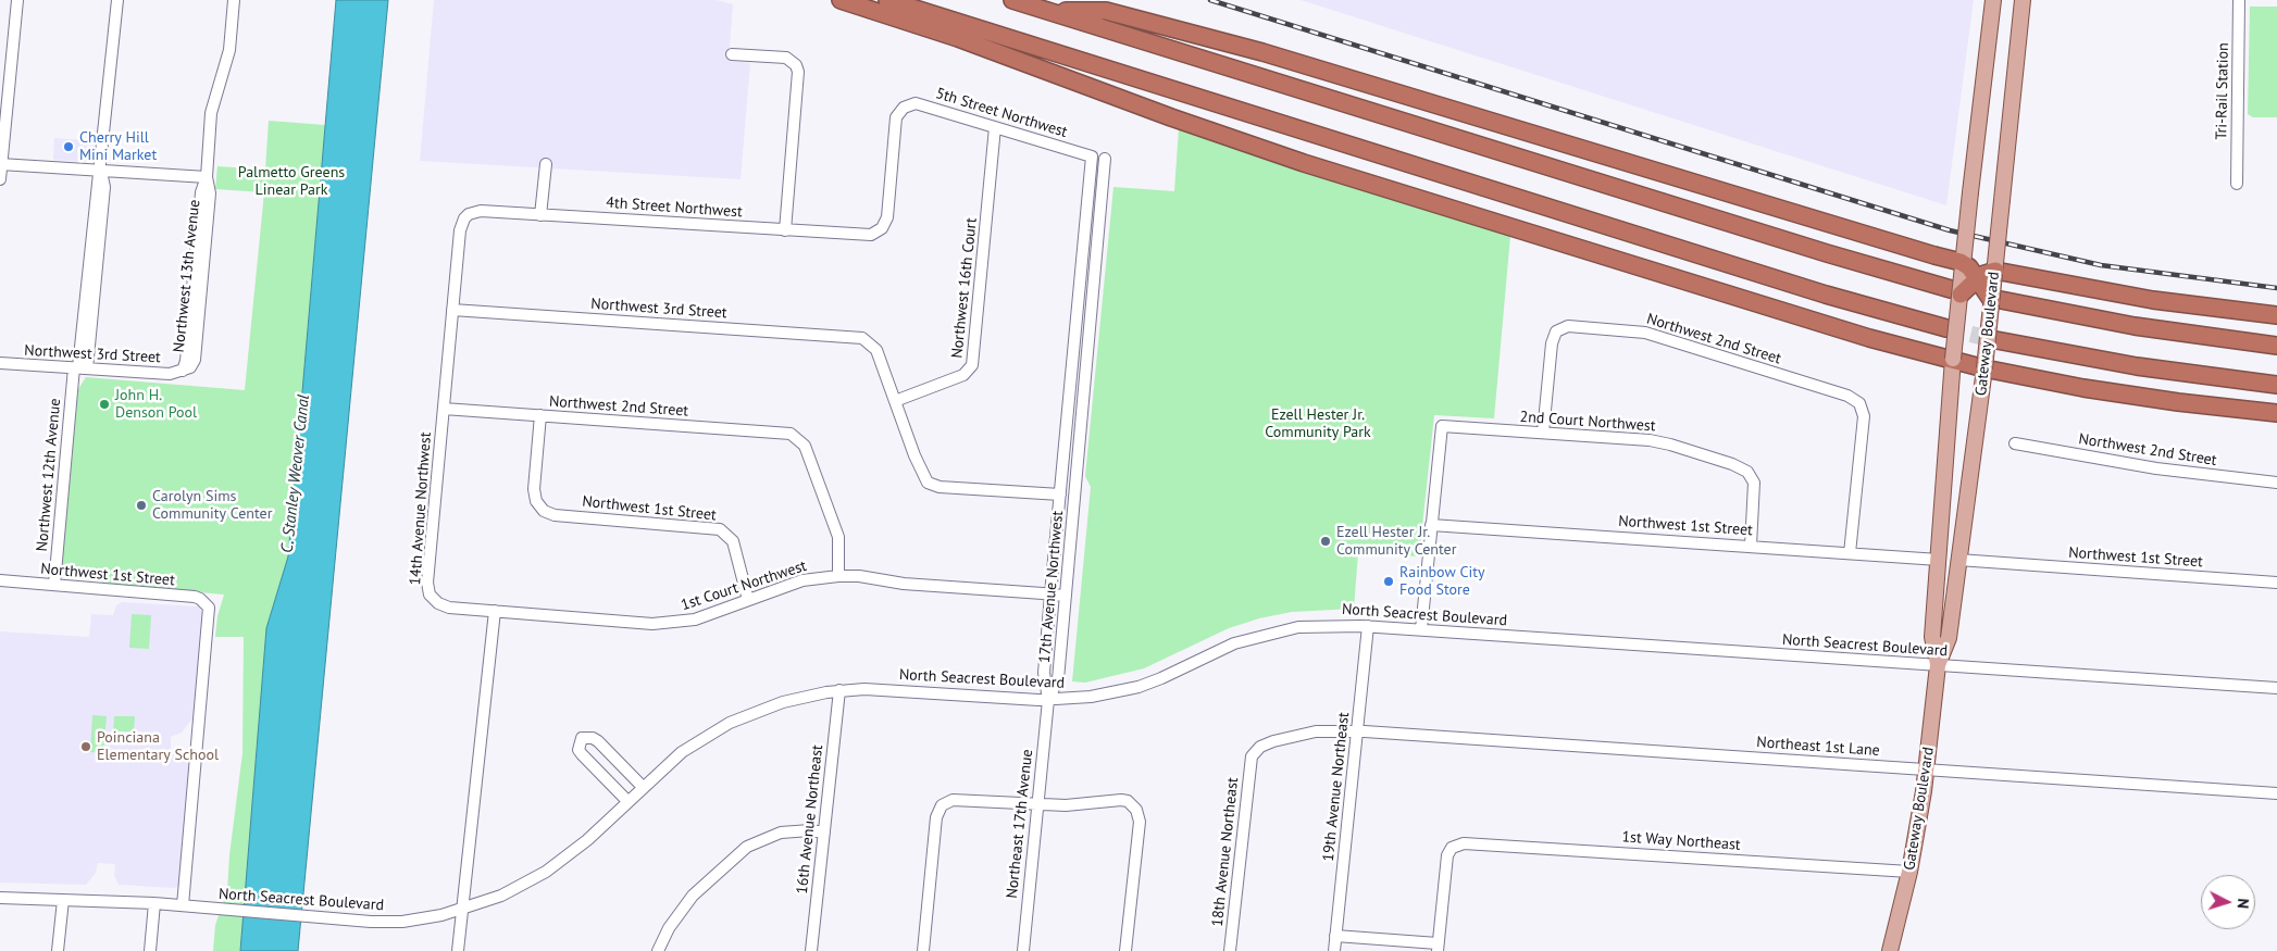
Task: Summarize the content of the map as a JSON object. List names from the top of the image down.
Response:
{
  "streets": {
    "main road": ["Gateway Boulevard"],
    "street": [
      "Tri-Rail Station",
      "5th Street Northwest",
      "4th Street Northwest",
      "Northwest 13th Avenue",
      "Northwest 16th Court",
      "Northwest 3rd Street",
      "Northwest 2nd Street",
      "2nd Court Northwest",
      "Northwest 12th Avenue",
      "14th Avenue Northwest",
      "Northwest 1st Street",
      "1st Court Northwest",
      "17th Avenue Northwest",
      "North Seacrest Boulevard",
      "Northeast 1st Lane",
      "19th Avenue Northeast",
      "16th Avenue Northeast",
      "Northeast 17th Avenue",
      "1st Way Northeast",
      "18th Avenue Northeast"
    ]
  },
  "crossings": [
    ["5th Street Northwest", "4th Street Northwest"],
    ["5th Street Northwest", "Northwest 16th Court"],
    ["5th Street Northwest", "17th Avenue Northwest"],
    ["4th Street Northwest", "14th Avenue Northwest"],
    ["Northwest 13th Avenue", "Northwest 3rd Street"],
    ["Northwest 16th Court", "Northwest 3rd Street"],
    ["Northwest 3rd Street", "Northwest 12th Avenue"],
    ["Northwest 3rd Street", "14th Avenue Northwest"],
    ["Gateway Boulevard", "Northwest 1st Street"],
    ["Gateway Boulevard", "North Seacrest Boulevard"],
    ["Gateway Boulevard", "Northeast 1st Lane"],
    ["Gateway Boulevard", "1st Way Northeast"],
    ["Northwest 2nd Street", "2nd Court Northwest"],
    ["Northwest 2nd Street", "14th Avenue Northwest"],
    ["Northwest 2nd Street", "Northwest 1st Street"],
    ["Northwest 2nd Street", "1st Court Northwest"],
    ["2nd Court Northwest", "Northwest 1st Street"],
    ["Northwest 12th Avenue", "Northwest 1st Street"],
    ["14th Avenue Northwest", "1st Court Northwest"],
    ["Northwest 1st Street", "1st Court Northwest"],
    ["Northwest 1st Street", "North Seacrest Boulevard"],
    ["1st Court Northwest", "17th Avenue Northwest"],
    ["17th Avenue Northwest", "North Seacrest Boulevard"],
    ["17th Avenue Northwest", "Northeast 17th Avenue"],
    ["North Seacrest Boulevard", "19th Avenue Northeast"],
    ["North Seacrest Boulevard", "16th Avenue Northeast"],
    ["North Seacrest Boulevard", "Northeast 17th Avenue"],
    ["Northeast 1st Lane", "19th Avenue Northeast"],
    ["Northeast 1st Lane", "18th Avenue Northeast"]
  ],
  "water": ["C. Stanley Weaver Canal"],
  "parks": ["Palmetto Greens Linear Park", "Ezell Hester Jr. Community Park"],
  "places": [
    "Cherry Hill Mini Market",
    "John H. Denson Pool",
    "Carolyn Sims Community Center",
    "Ezell Hester Jr. Community Center",
    "Rainbow City Food Store",
    "Poinciana Elementary School"
  ],
  "north": "right"
}
